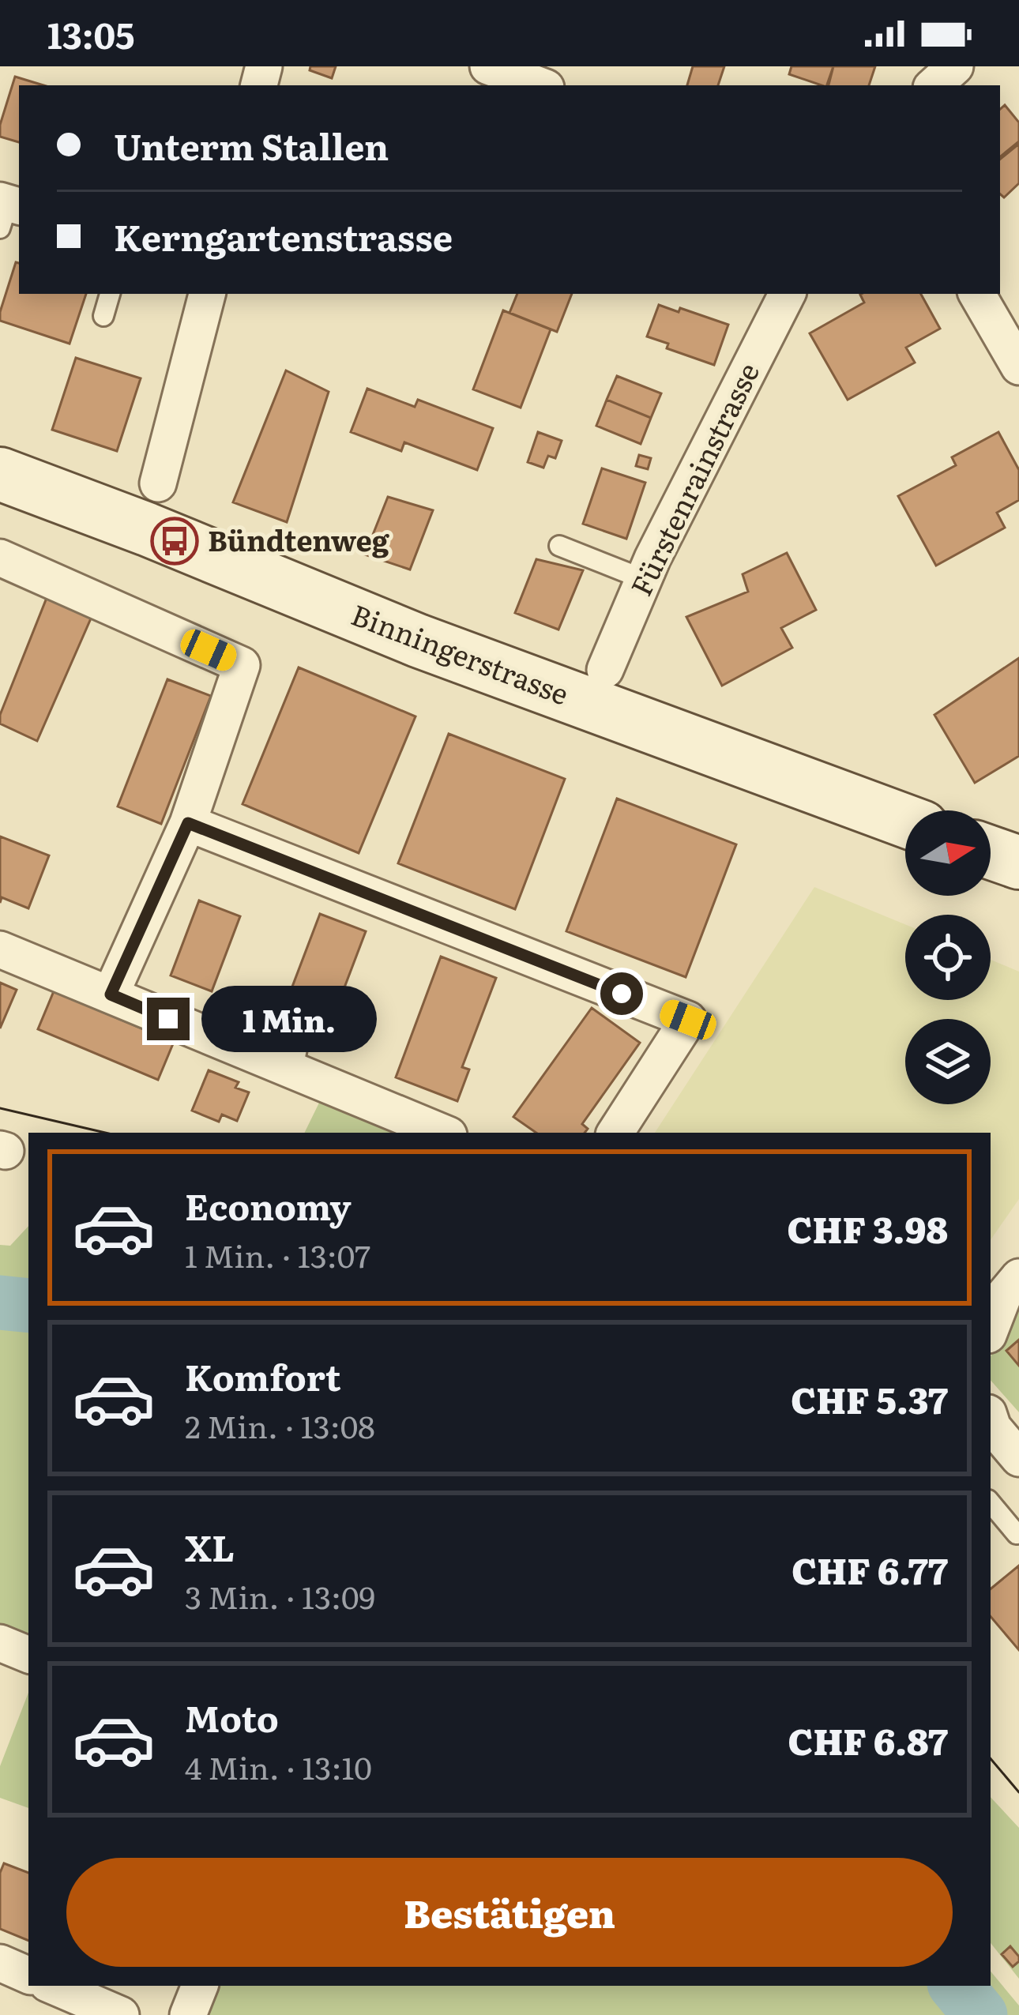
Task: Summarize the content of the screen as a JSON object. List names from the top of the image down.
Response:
{
  "streets": {
    "main road": ["Binningerstrasse"],
    "street": ["Fürstenrainstrasse"]
  },
  "places": {
    "bus stop": ["Bündtenweg"]
  },
  "north": "right",
  "page": {
    "status": "13:05",
    "banner": ["Unterm Stallen", "Kerngartenstrasse"],
    "bubble": "1 Min.",
    "list": [
      {
        "name": "Economy",
        "note": "1 Min. · 13:07",
        "value": "CHF 3.98"
      },
      {
        "name": "Komfort",
        "note": "2 Min. · 13:08",
        "value": "CHF 5.37"
      },
      {
        "name": "XL",
        "note": "3 Min. · 13:09",
        "value": "CHF 6.77"
      },
      {
        "name": "Moto",
        "note": "4 Min. · 13:10",
        "value": "CHF 6.87"
      }
    ],
    "buttons": "Bestätigen"
  }
}
